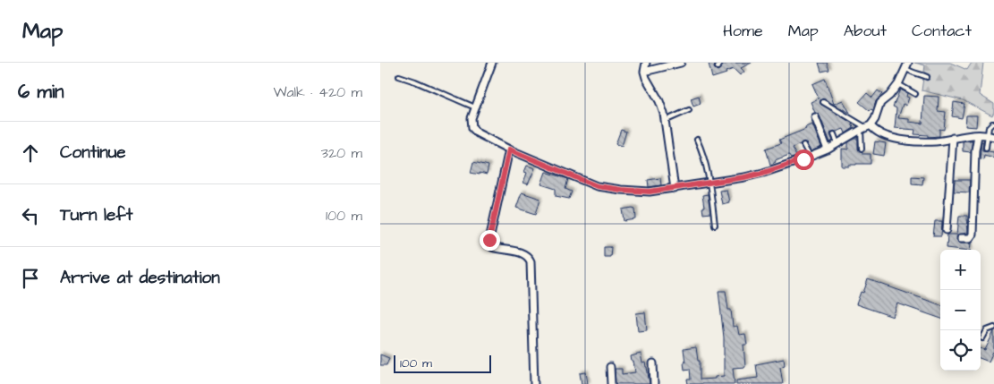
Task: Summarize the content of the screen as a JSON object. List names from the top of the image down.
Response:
{
  "scale_bar": "100 m",
  "page": {
    "header": "Map",
    "nav": [
      "Home",
      "Map",
      "About",
      "Contact"
    ],
    "heading": ["6 min", "Walk · 420 m"],
    "list": [
      ["Continue", "320 m"],
      ["Turn left", "100 m"],
      "Arrive at destination"
    ],
    "map_buttons": ["+", "−"],
    "scale": "100 m"
  }
}
